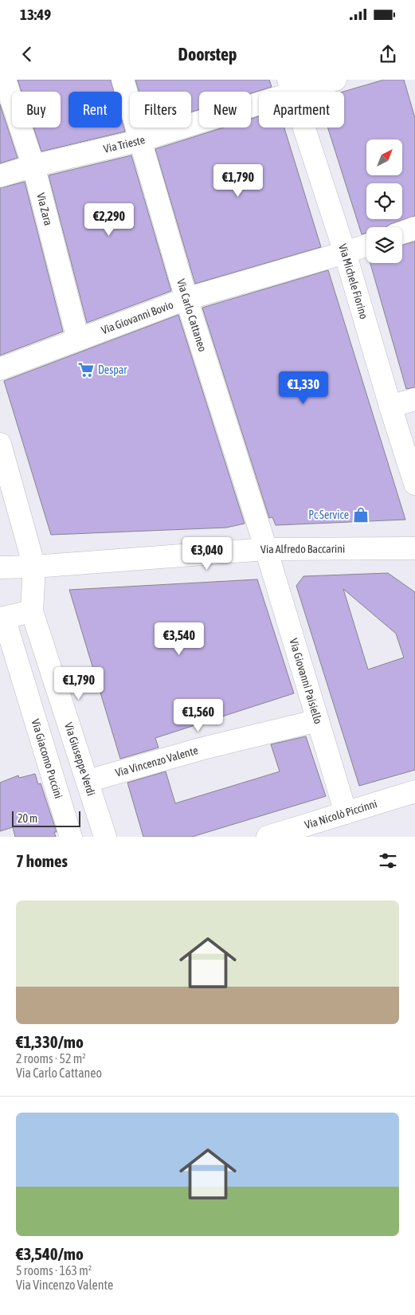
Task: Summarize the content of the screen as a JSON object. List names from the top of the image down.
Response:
{
  "streets": {
    "street": [
      "Via Trieste",
      "Via Zara",
      "Via Michele Fiorino",
      "Via Carlo Cattaneo",
      "Via Giovanni Bovio",
      "Via Alfredo Baccarini",
      "Via Giovanni Paisiello",
      "Via Giacomo Puccini",
      "Via Giuseppe Verdi",
      "Via Vincenzo Valente",
      "Via Nicolò Piccinni"
    ]
  },
  "crossings": [
    ["Via Trieste", "Via Zara"],
    ["Via Trieste", "Via Michele Fiorino"],
    ["Via Trieste", "Via Carlo Cattaneo"],
    ["Via Zara", "Via Giovanni Bovio"],
    ["Via Michele Fiorino", "Via Giovanni Bovio"],
    ["Via Carlo Cattaneo", "Via Giovanni Bovio"],
    ["Via Carlo Cattaneo", "Via Alfredo Baccarini"],
    ["Via Carlo Cattaneo", "Via Giovanni Paisiello"],
    ["Via Alfredo Baccarini", "Via Giovanni Paisiello"],
    ["Via Alfredo Baccarini", "Via Giuseppe Verdi"],
    ["Via Giovanni Paisiello", "Via Vincenzo Valente"],
    ["Via Giovanni Paisiello", "Via Nicolò Piccinni"],
    ["Via Giacomo Puccini", "Via Giuseppe Verdi"],
    ["Via Giuseppe Verdi", "Via Vincenzo Valente"]
  ],
  "places": {
    "supermarket": ["Despar"],
    "shop": ["Pc Service"]
  },
  "scale_bar": "20 m",
  "north": "top right",
  "page": {
    "status": "13:49",
    "header": "Doorstep",
    "chip": [
      "Buy",
      "Rent",
      "Filters",
      "New",
      "Apartment"
    ],
    "price": [
      "€1,790",
      "€2,290",
      "€1,330",
      "€3,040",
      "€3,540",
      "€1,790",
      "€1,560"
    ],
    "scale": "20 m",
    "heading": "7 homes",
    "list": [
      {
        "name": "€1,330/mo",
        "note": "2 rooms · 52 m² · Via Carlo Cattaneo"
      },
      {
        "name": "€3,540/mo",
        "note": "5 rooms · 163 m² · Via Vincenzo Valente"
      }
    ]
  }
}
